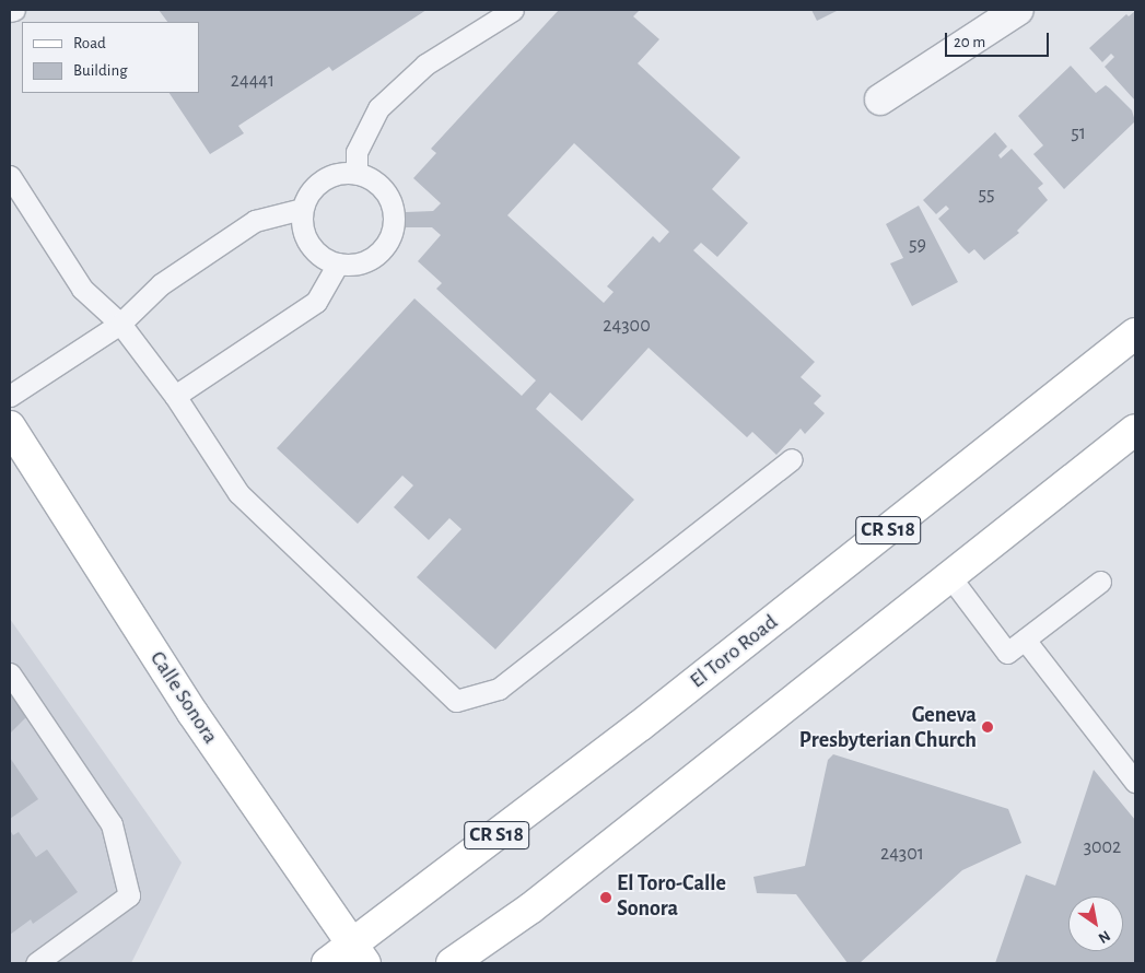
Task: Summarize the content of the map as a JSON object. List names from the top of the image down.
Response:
{
  "streets": {
    "main road": ["CR S18", "El Toro Road", "Calle Sonora"]
  },
  "crossings": [
    ["El Toro Road", "Calle Sonora"]
  ],
  "places": ["Geneva Presbyterian Church", "El Toro-Calle Sonora"],
  "house_numbers": [
    "24441",
    "51",
    "55",
    "59",
    "24300",
    "3002",
    "24301"
  ],
  "legend": ["Road", "Building"],
  "scale_bar": "20 m",
  "north": "bottom right"
}
